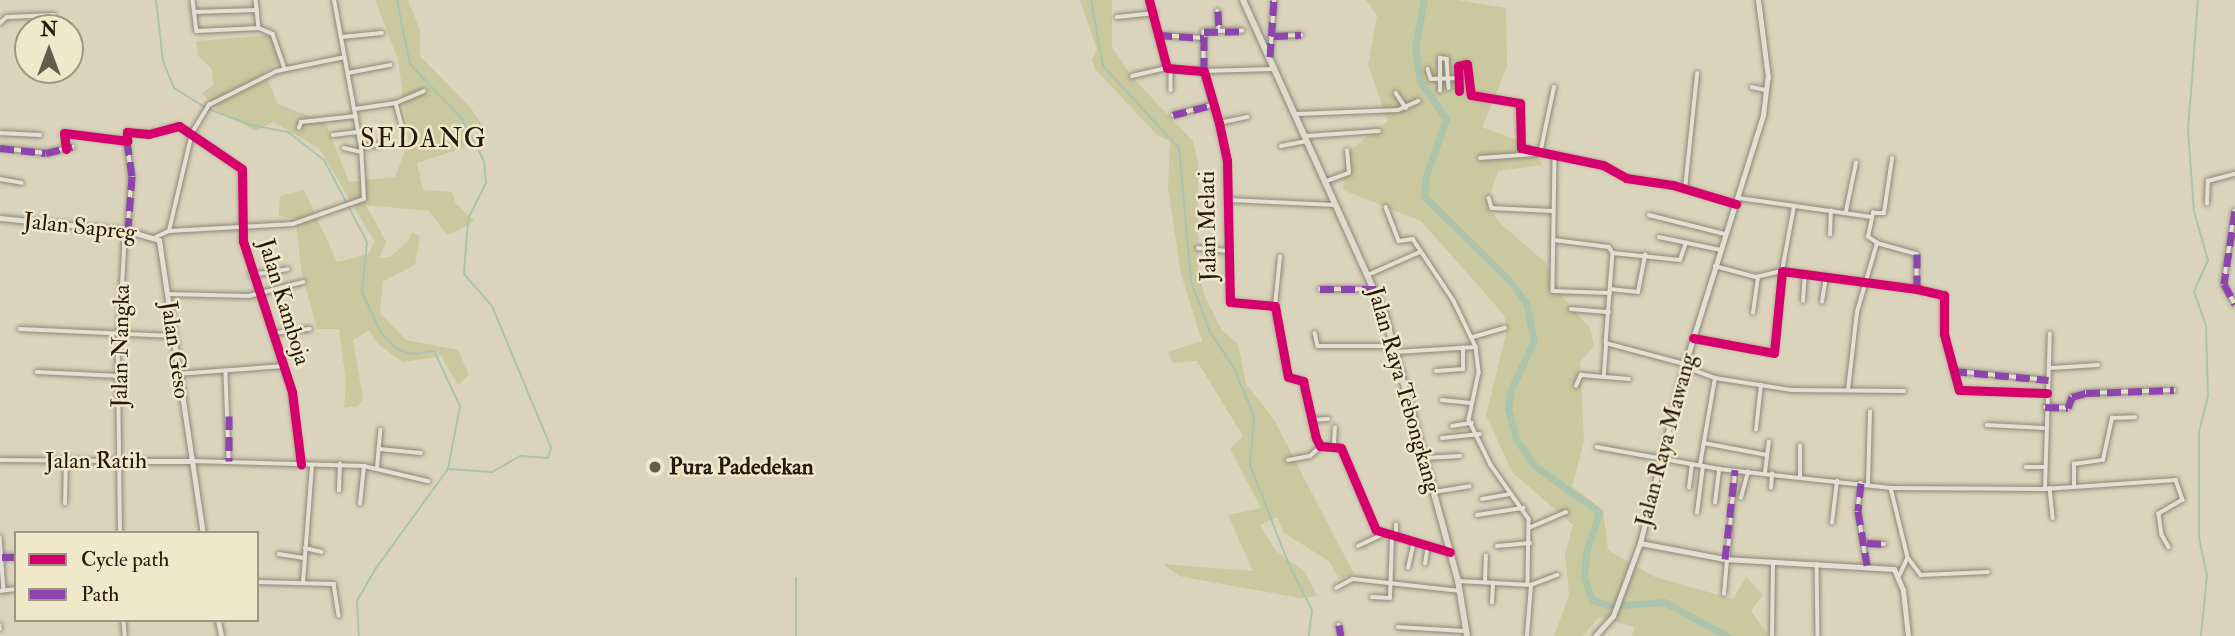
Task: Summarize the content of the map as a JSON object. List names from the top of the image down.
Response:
{
  "streets": {
    "main road": [
      "Jalan Sapreg",
      "Jalan Geso",
      "Jalan Raya Tebongkang",
      "Jalan Raya Mawang",
      "Jalan Ratih"
    ],
    "street": ["Jalan Melati", "Jalan Kamboja", "Jalan Nangka"]
  },
  "crossings": [
    ["Jalan Sapreg", "Jalan Nangka"],
    ["Jalan Sapreg", "Jalan Geso"],
    ["Jalan Nangka", "Jalan Ratih"],
    ["Jalan Geso", "Jalan Ratih"]
  ],
  "districts": ["SEDANG"],
  "places": ["Pura Padedekan"],
  "legend": ["Cycle path", "Path"],
  "north": "top"
}
